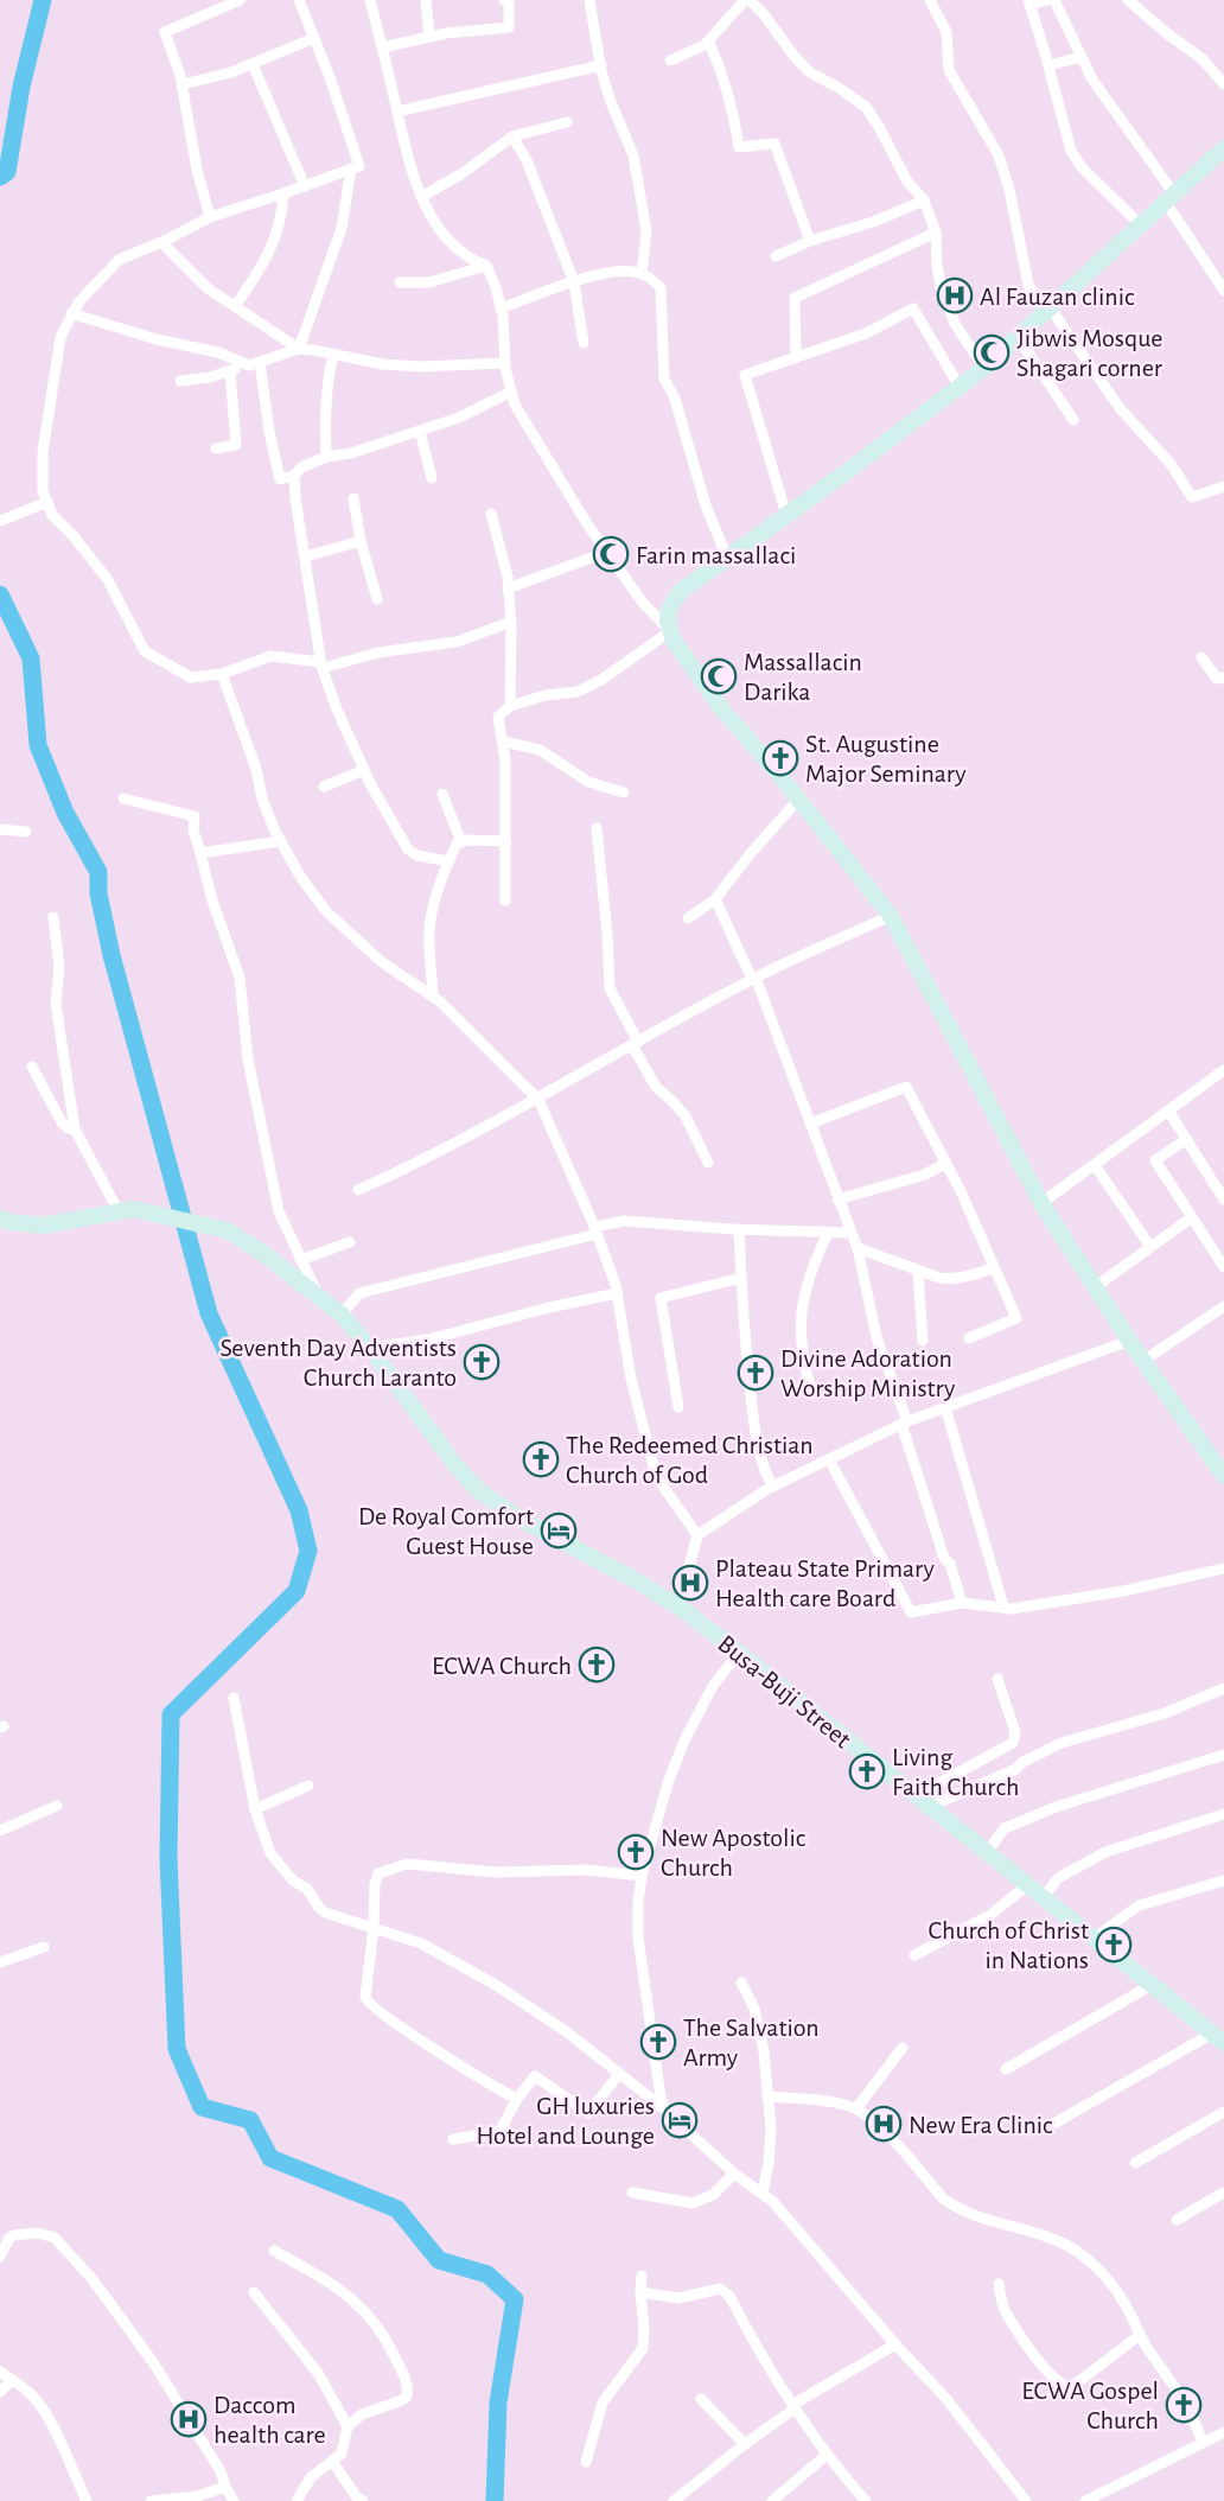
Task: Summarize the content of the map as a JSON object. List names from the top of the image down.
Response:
{
  "streets": {
    "street": ["Busa-Buji Street"]
  },
  "places": {
    "hospital": [
      "Al Fauzan clinic",
      "Plateau State Primary Health care Board",
      "New Era Clinic",
      "Daccom health care"
    ],
    "mosque": ["Jibwis Mosque Shagari corner", "Farin massallaci", "Massallacin Darika"],
    "church": [
      "St. Augustine Major Seminary",
      "Seventh Day Adventists Church Laranto",
      "Divine Adoration Worship Ministry",
      "The Redeemed Christian Church of God",
      "ECWA Church",
      "Living Faith Church",
      "New Apostolic Church",
      "Church of Christ in Nations",
      "The Salvation Army",
      "ECWA Gospel Church"
    ],
    "hotel": ["De Royal Comfort Guest House", "GH luxuries Hotel and Lounge"]
  }
}
